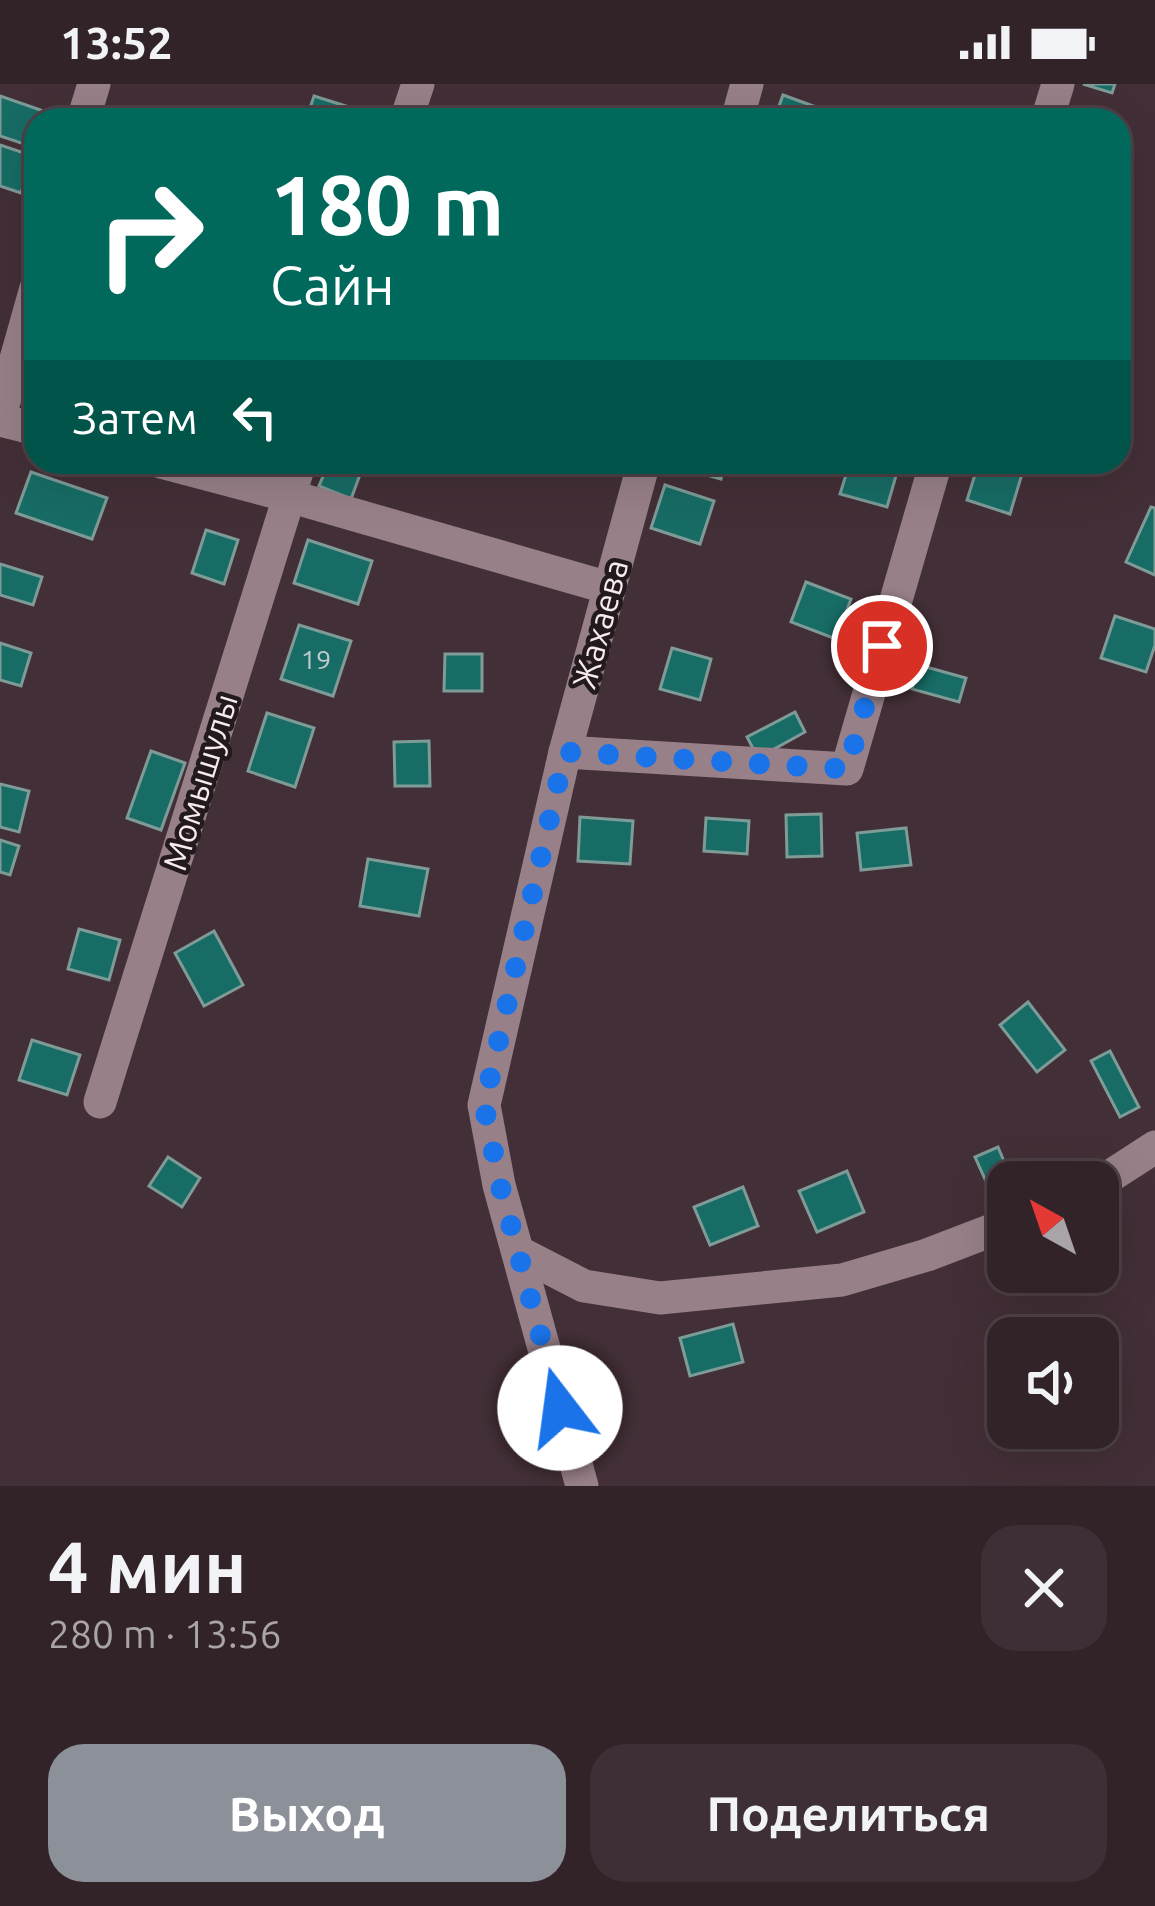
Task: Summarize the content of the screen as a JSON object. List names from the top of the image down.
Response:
{
  "streets": {
    "street": ["Жахаева", "Момышулы"]
  },
  "house_numbers": ["19"],
  "north": "top left",
  "page": {
    "status": "13:52",
    "turn": ["180 m", "Сайн"],
    "then": "Затем",
    "heading": ["4 мин", "280 m · 13:56"],
    "buttons": ["Выход", "Поделиться"]
  }
}
